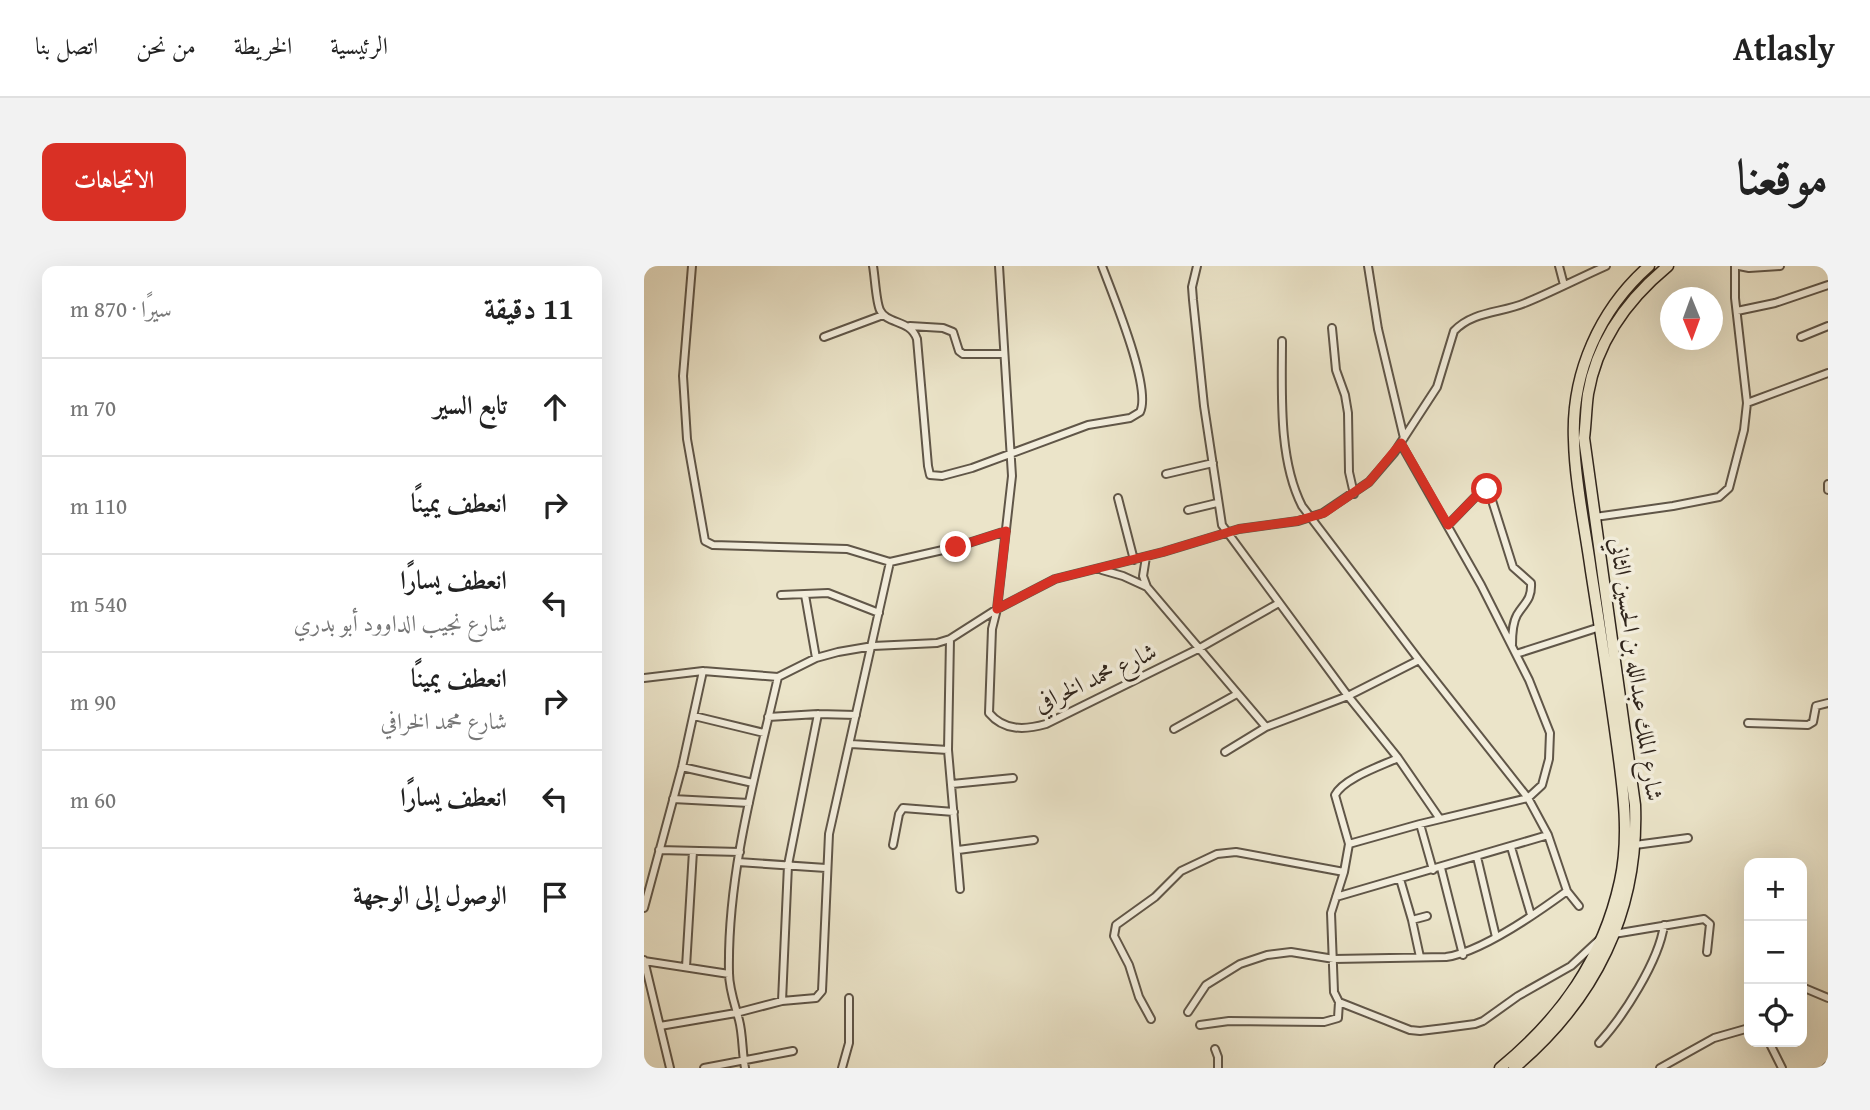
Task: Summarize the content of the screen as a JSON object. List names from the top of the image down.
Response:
{
  "streets": {
    "highway": ["شارع الملك عبدالله بن الحسين الثاني"],
    "street": ["شارع محمد الخرافي"]
  },
  "north": "bottom",
  "page": {
    "header": "Atlasly",
    "nav": [
      "الرئيسية",
      "الخريطة",
      "من نحن",
      "اتصل بنا"
    ],
    "title": "موقعنا",
    "buttons": "الاتجاهات",
    "heading": ["11 دقيقة", "سيرًا · 870 m"],
    "list": [
      ["تابع السير", "70 m"],
      ["انعطف يمينًا", "110 m"],
      ["انعطف يسارًا", "شارع نجيب الداوود أبو بدري", "540 m"],
      ["انعطف يمينًا", "شارع محمد الخرافي", "90 m"],
      ["انعطف يسارًا", "60 m"],
      "الوصول إلى الوجهة"
    ],
    "map_buttons": ["+", "−"]
  }
}
